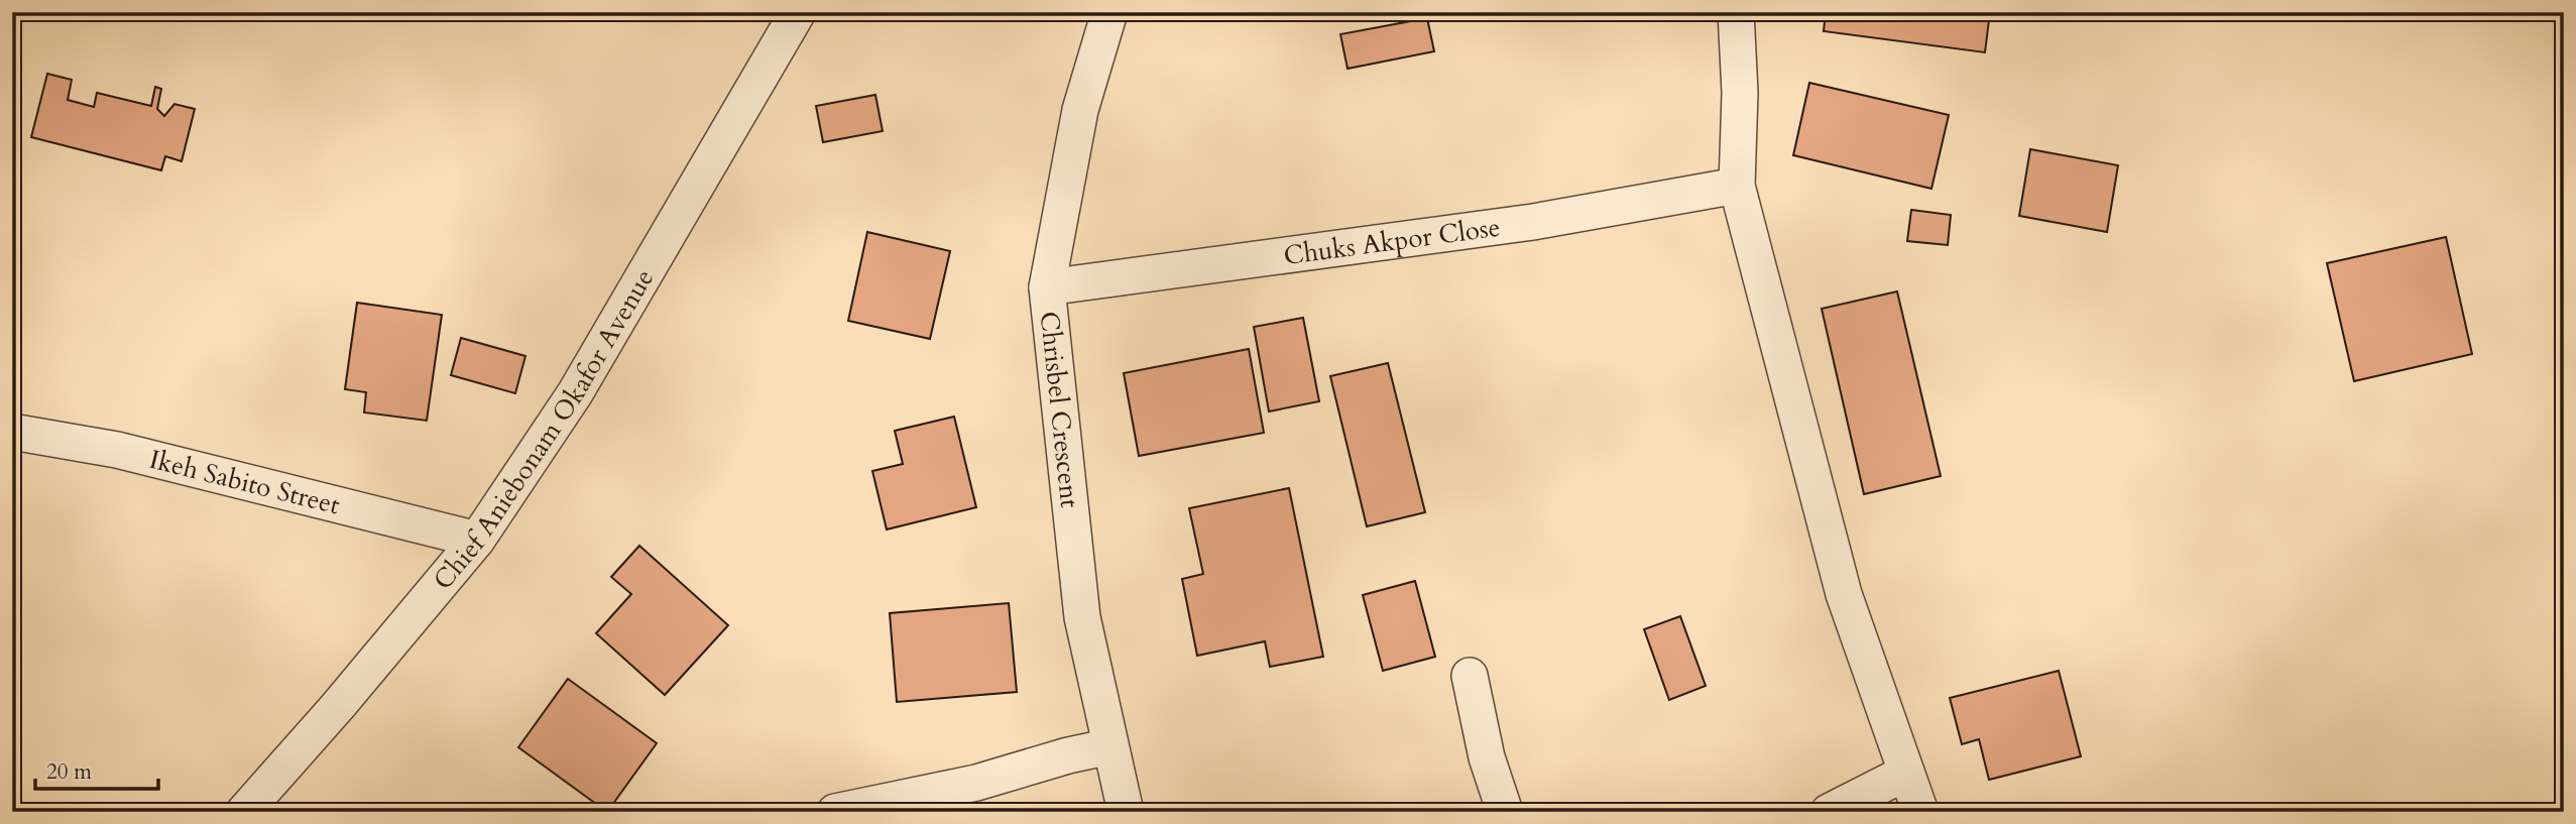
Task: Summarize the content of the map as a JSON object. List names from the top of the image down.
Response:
{
  "streets": {
    "street": [
      "Chuks Akpor Close",
      "Chrisbel Crescent",
      "Chief Aniebonam Okafor Avenue",
      "Ikeh Sabito Street"
    ]
  },
  "crossings": [
    ["Chuks Akpor Close", "Chrisbel Crescent"],
    ["Chief Aniebonam Okafor Avenue", "Ikeh Sabito Street"]
  ],
  "scale_bar": "20 m"
}
